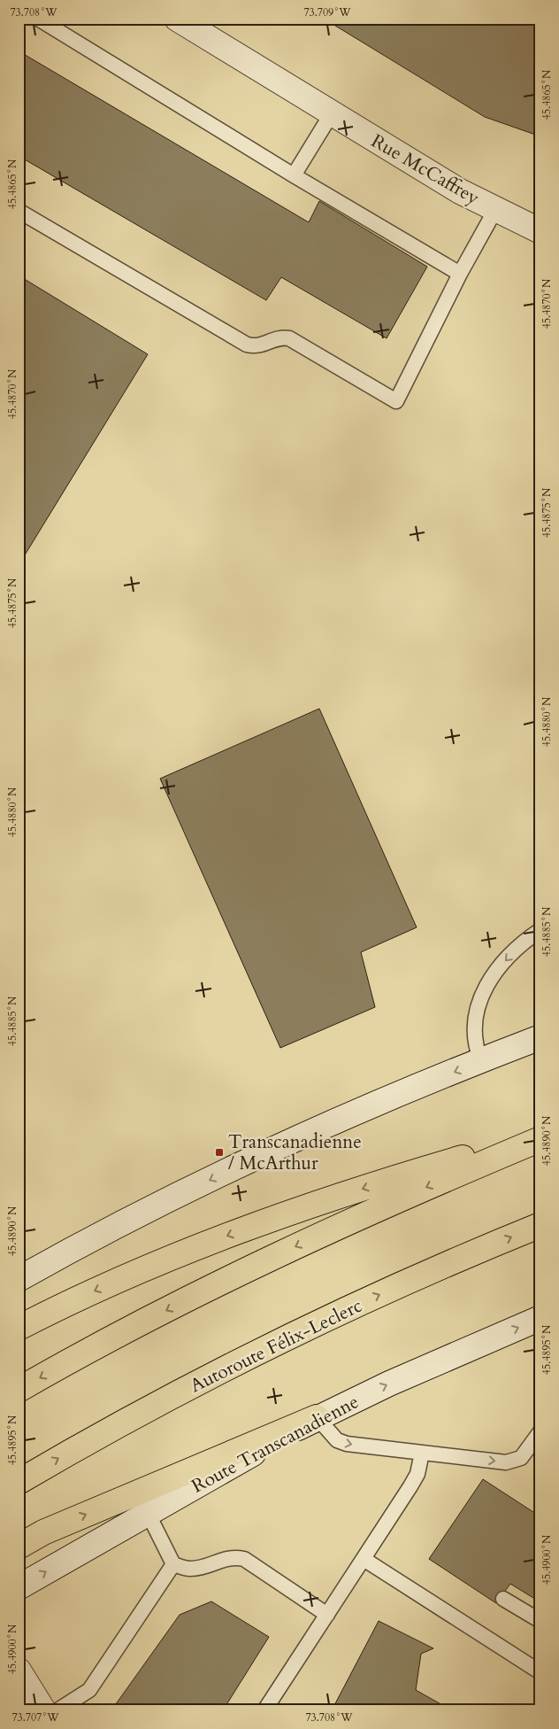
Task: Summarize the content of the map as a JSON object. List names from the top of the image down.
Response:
{
  "streets": {
    "highway": ["Autoroute Félix-Leclerc"],
    "main road": ["Rue McCaffrey", "Route Transcanadienne"]
  },
  "one_way": ["Route Transcanadienne"],
  "places": {
    "transit": ["Transcanadienne / McArthur"]
  },
  "coordinates": [
    "73.708°W",
    "73.709°W",
    "45.4865°N",
    "45.4870°N",
    "45.4875°N",
    "45.4880°N",
    "45.4885°N",
    "45.4890°N",
    "45.4895°N",
    "45.4900°N",
    "73.707°W"
  ]
}
